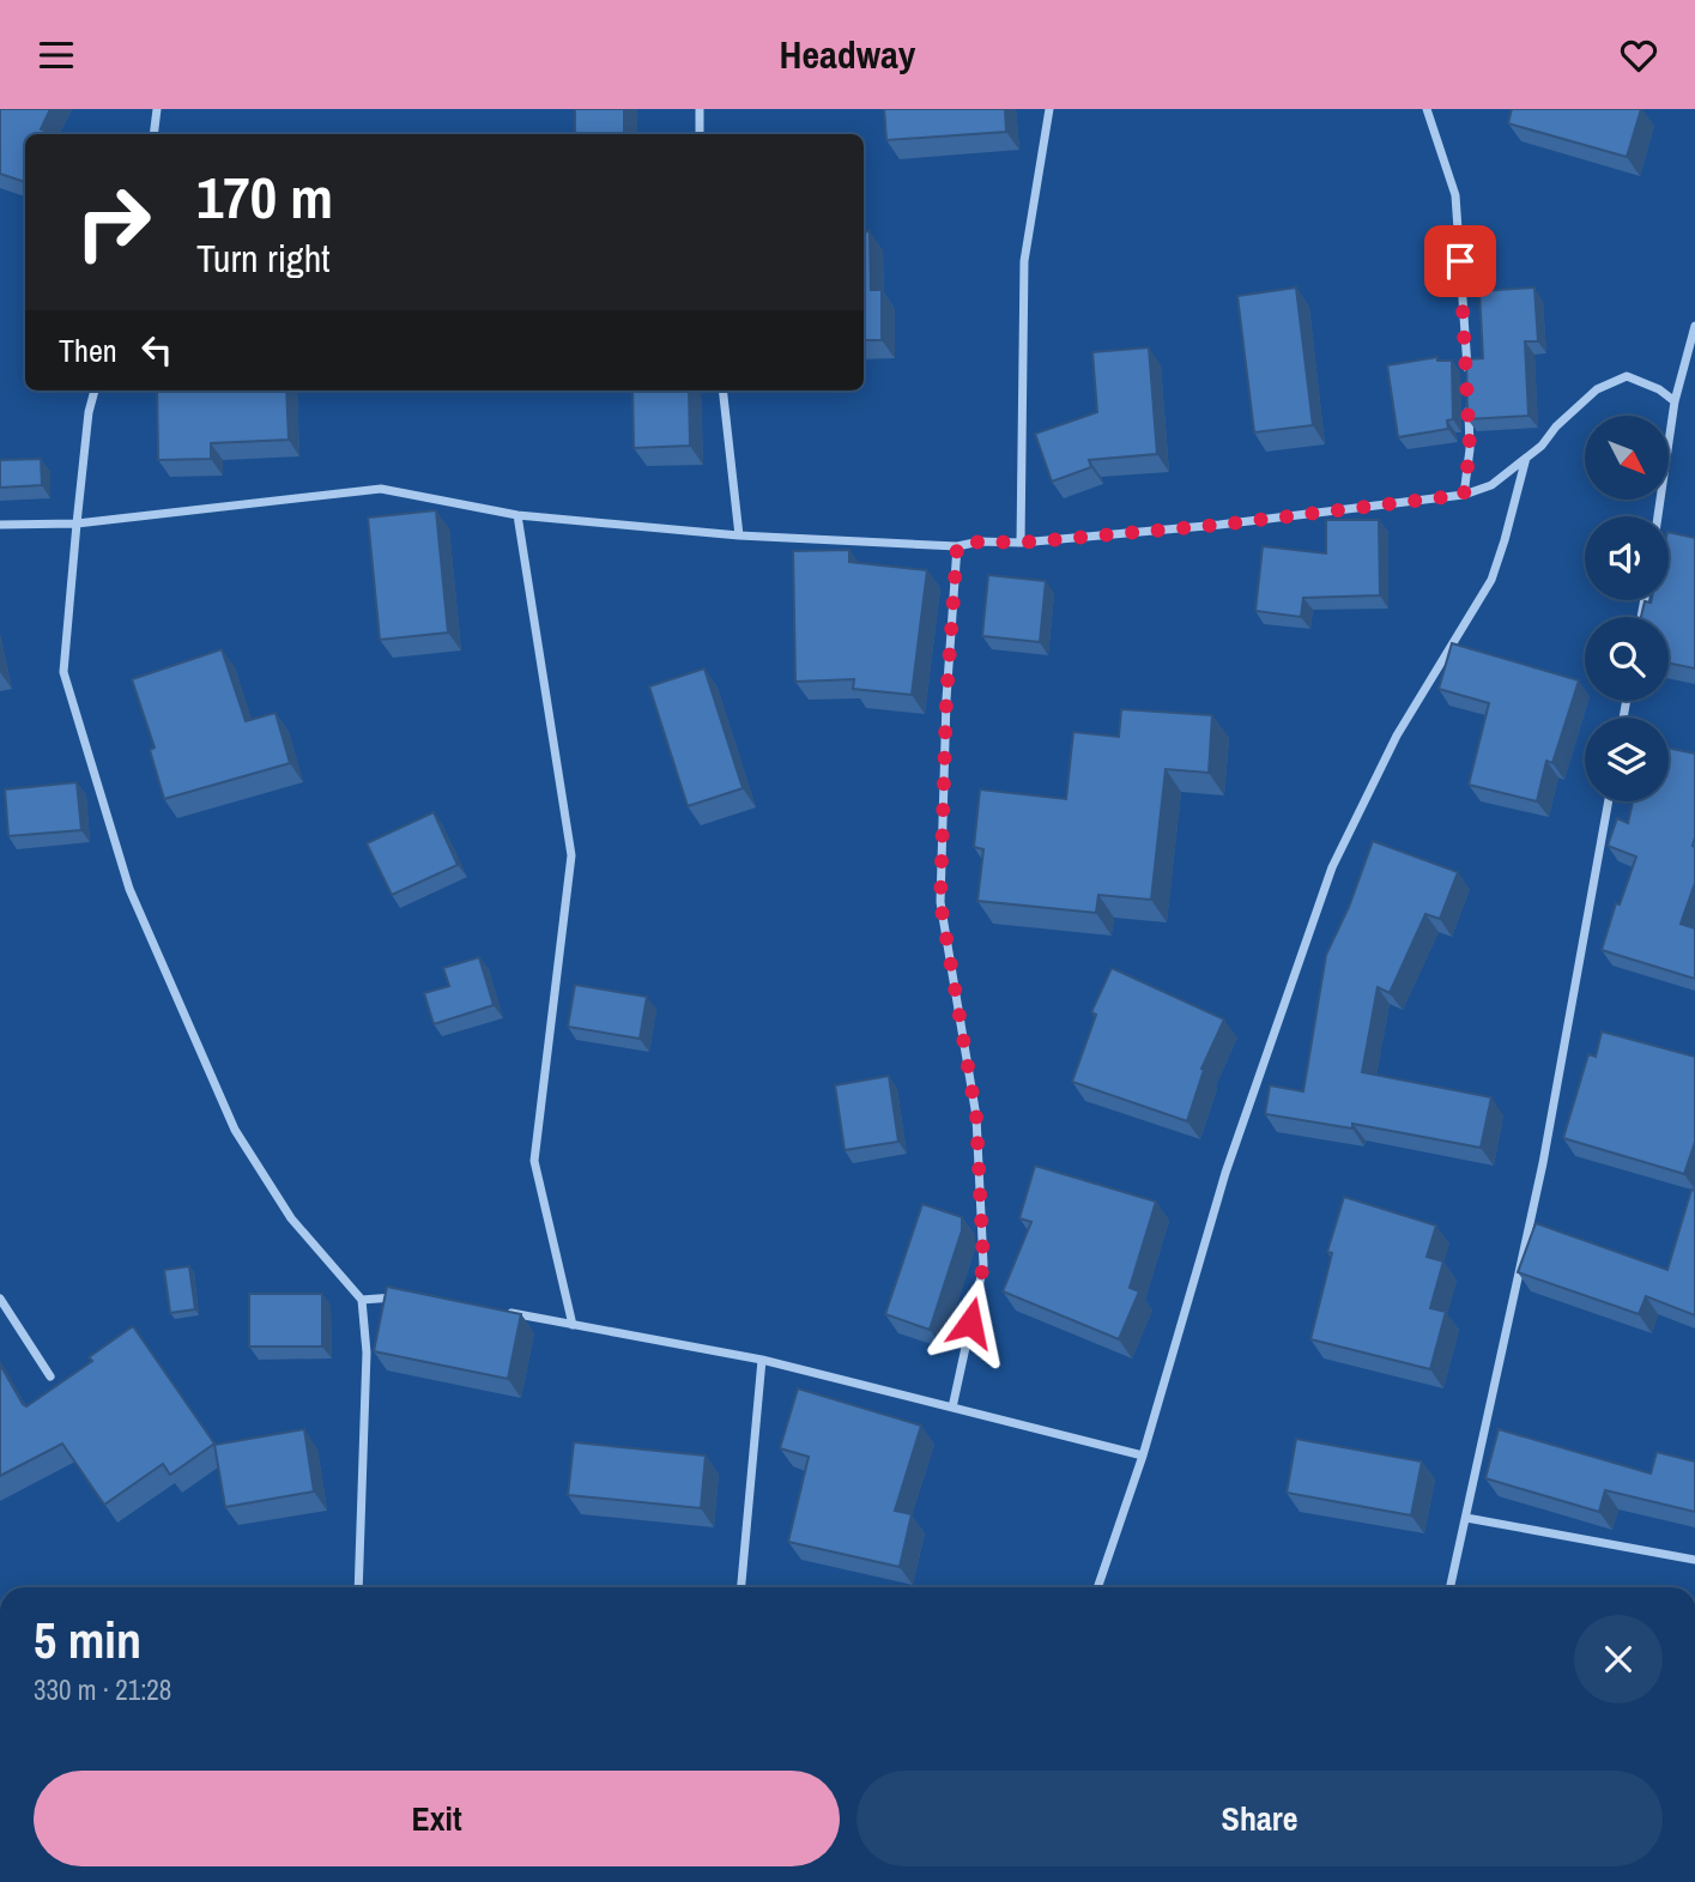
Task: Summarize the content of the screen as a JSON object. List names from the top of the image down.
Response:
{
  "north": "bottom right",
  "page": {
    "header": "Headway",
    "turn": ["170 m", "Turn right"],
    "then": "Then",
    "heading": ["5 min", "330 m · 21:28"],
    "buttons": ["Exit", "Share"]
  }
}
